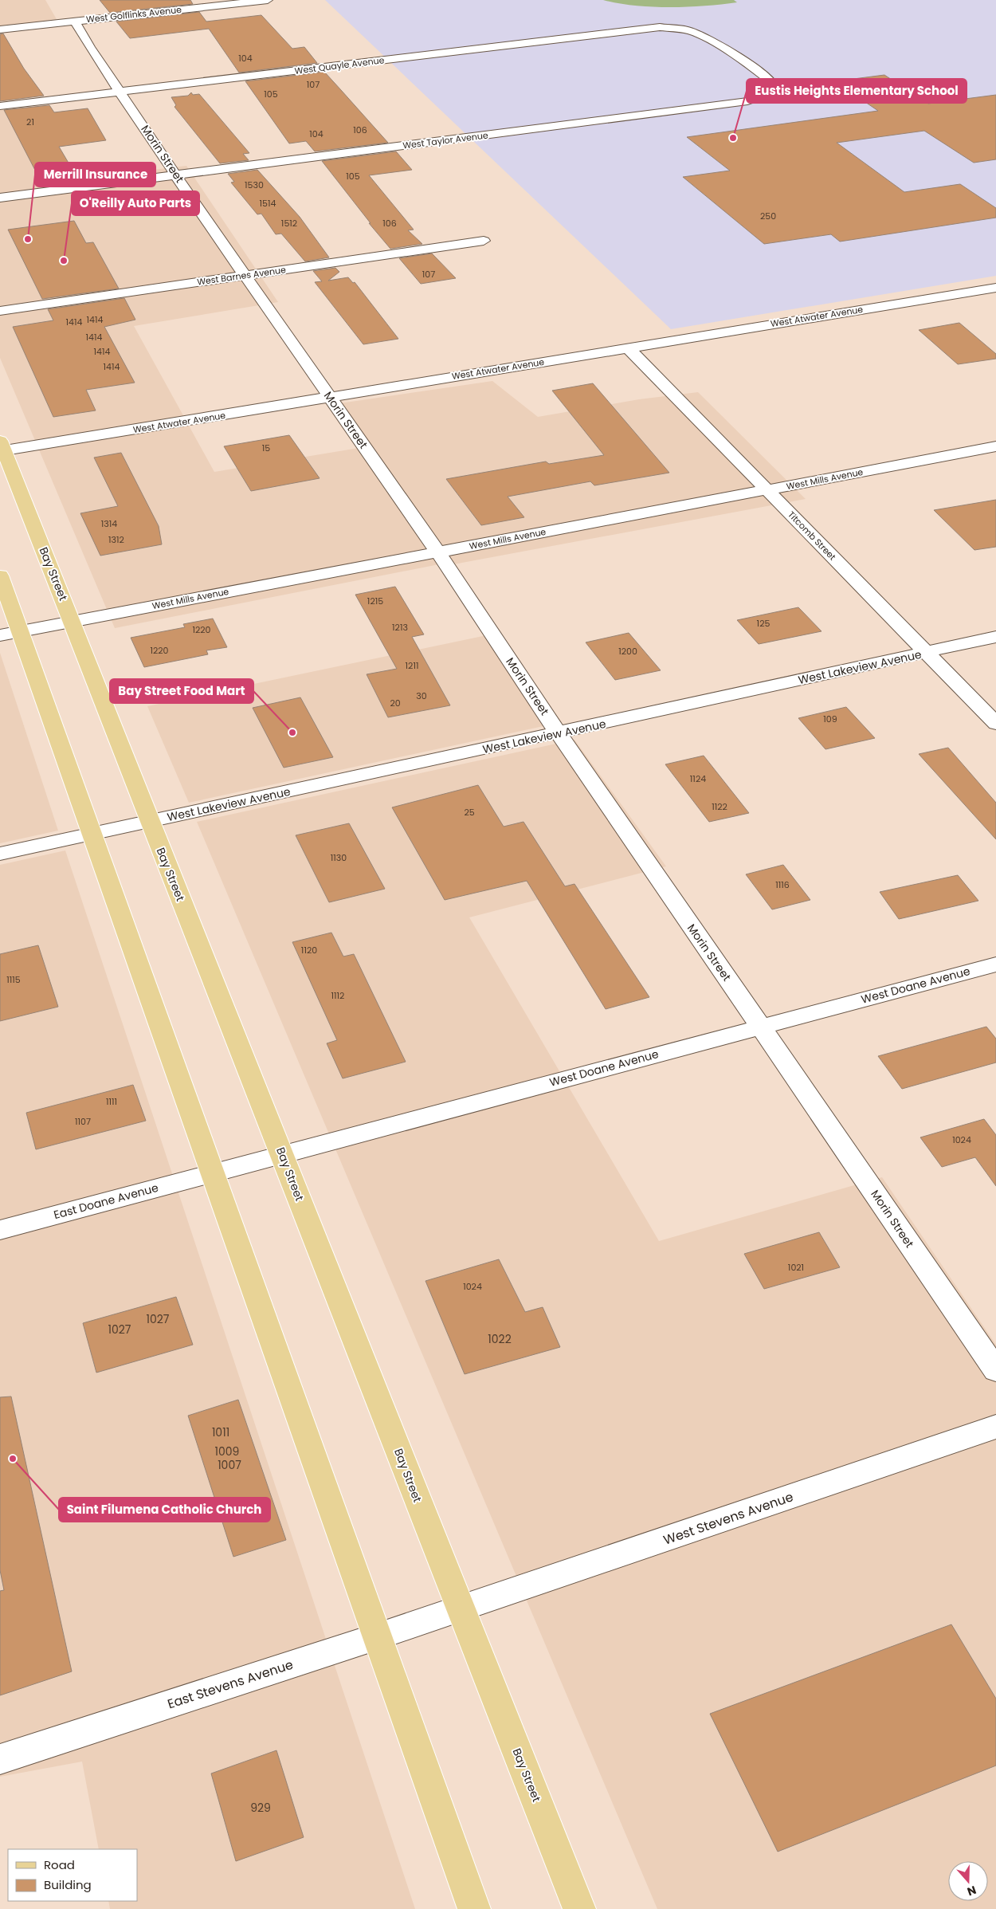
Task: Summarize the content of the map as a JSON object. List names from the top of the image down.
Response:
{
  "streets": {
    "main road": ["Bay Street"],
    "street": [
      "West Golflinks Avenue",
      "West Quayle Avenue",
      "West Taylor Avenue",
      "Morin Street",
      "West Barnes Avenue",
      "West Atwater Avenue",
      "West Mills Avenue",
      "Titcomb Street",
      "West Lakeview Avenue",
      "West Doane Avenue",
      "East Doane Avenue",
      "West Stevens Avenue",
      "East Stevens Avenue"
    ]
  },
  "crossings": [
    ["West Golflinks Avenue", "Morin Street"],
    ["West Quayle Avenue", "West Taylor Avenue"],
    ["West Quayle Avenue", "Morin Street"],
    ["West Taylor Avenue", "Morin Street"],
    ["Morin Street", "West Barnes Avenue"],
    ["Morin Street", "West Atwater Avenue"],
    ["Morin Street", "West Mills Avenue"],
    ["Morin Street", "West Lakeview Avenue"],
    ["Morin Street", "West Doane Avenue"],
    ["West Atwater Avenue", "Titcomb Street"],
    ["West Atwater Avenue", "Bay Street"],
    ["West Mills Avenue", "Titcomb Street"],
    ["West Mills Avenue", "Bay Street"],
    ["Titcomb Street", "West Lakeview Avenue"],
    ["Bay Street", "West Lakeview Avenue"],
    ["Bay Street", "West Doane Avenue"],
    ["Bay Street", "West Stevens Avenue"],
    ["Bay Street", "East Stevens Avenue"],
    ["West Doane Avenue", "East Doane Avenue"],
    ["West Stevens Avenue", "East Stevens Avenue"]
  ],
  "places": [
    "Eustis Heights Elementary School",
    "Merrill Insurance",
    "O'Reilly Auto Parts",
    "Bay Street Food Mart",
    "Saint Filumena Catholic Church"
  ],
  "house_numbers": [
    "104",
    "107",
    "105",
    "21",
    "106",
    "104",
    "105",
    "1530",
    "1514",
    "250",
    "1512",
    "106",
    "107",
    "1414",
    "1414",
    "1414",
    "1414",
    "1414",
    "15",
    "1314",
    "1312",
    "1215",
    "125",
    "1213",
    "1220",
    "1220",
    "1200",
    "1211",
    "30",
    "20",
    "109",
    "1124",
    "1122",
    "25",
    "1130",
    "1116",
    "1120",
    "1115",
    "1112",
    "1111",
    "1107",
    "1024",
    "1021",
    "1024",
    "1027",
    "1027",
    "1022",
    "1011",
    "1009",
    "1007",
    "929"
  ],
  "legend": ["Road", "Building"],
  "north": "bottom"
}
